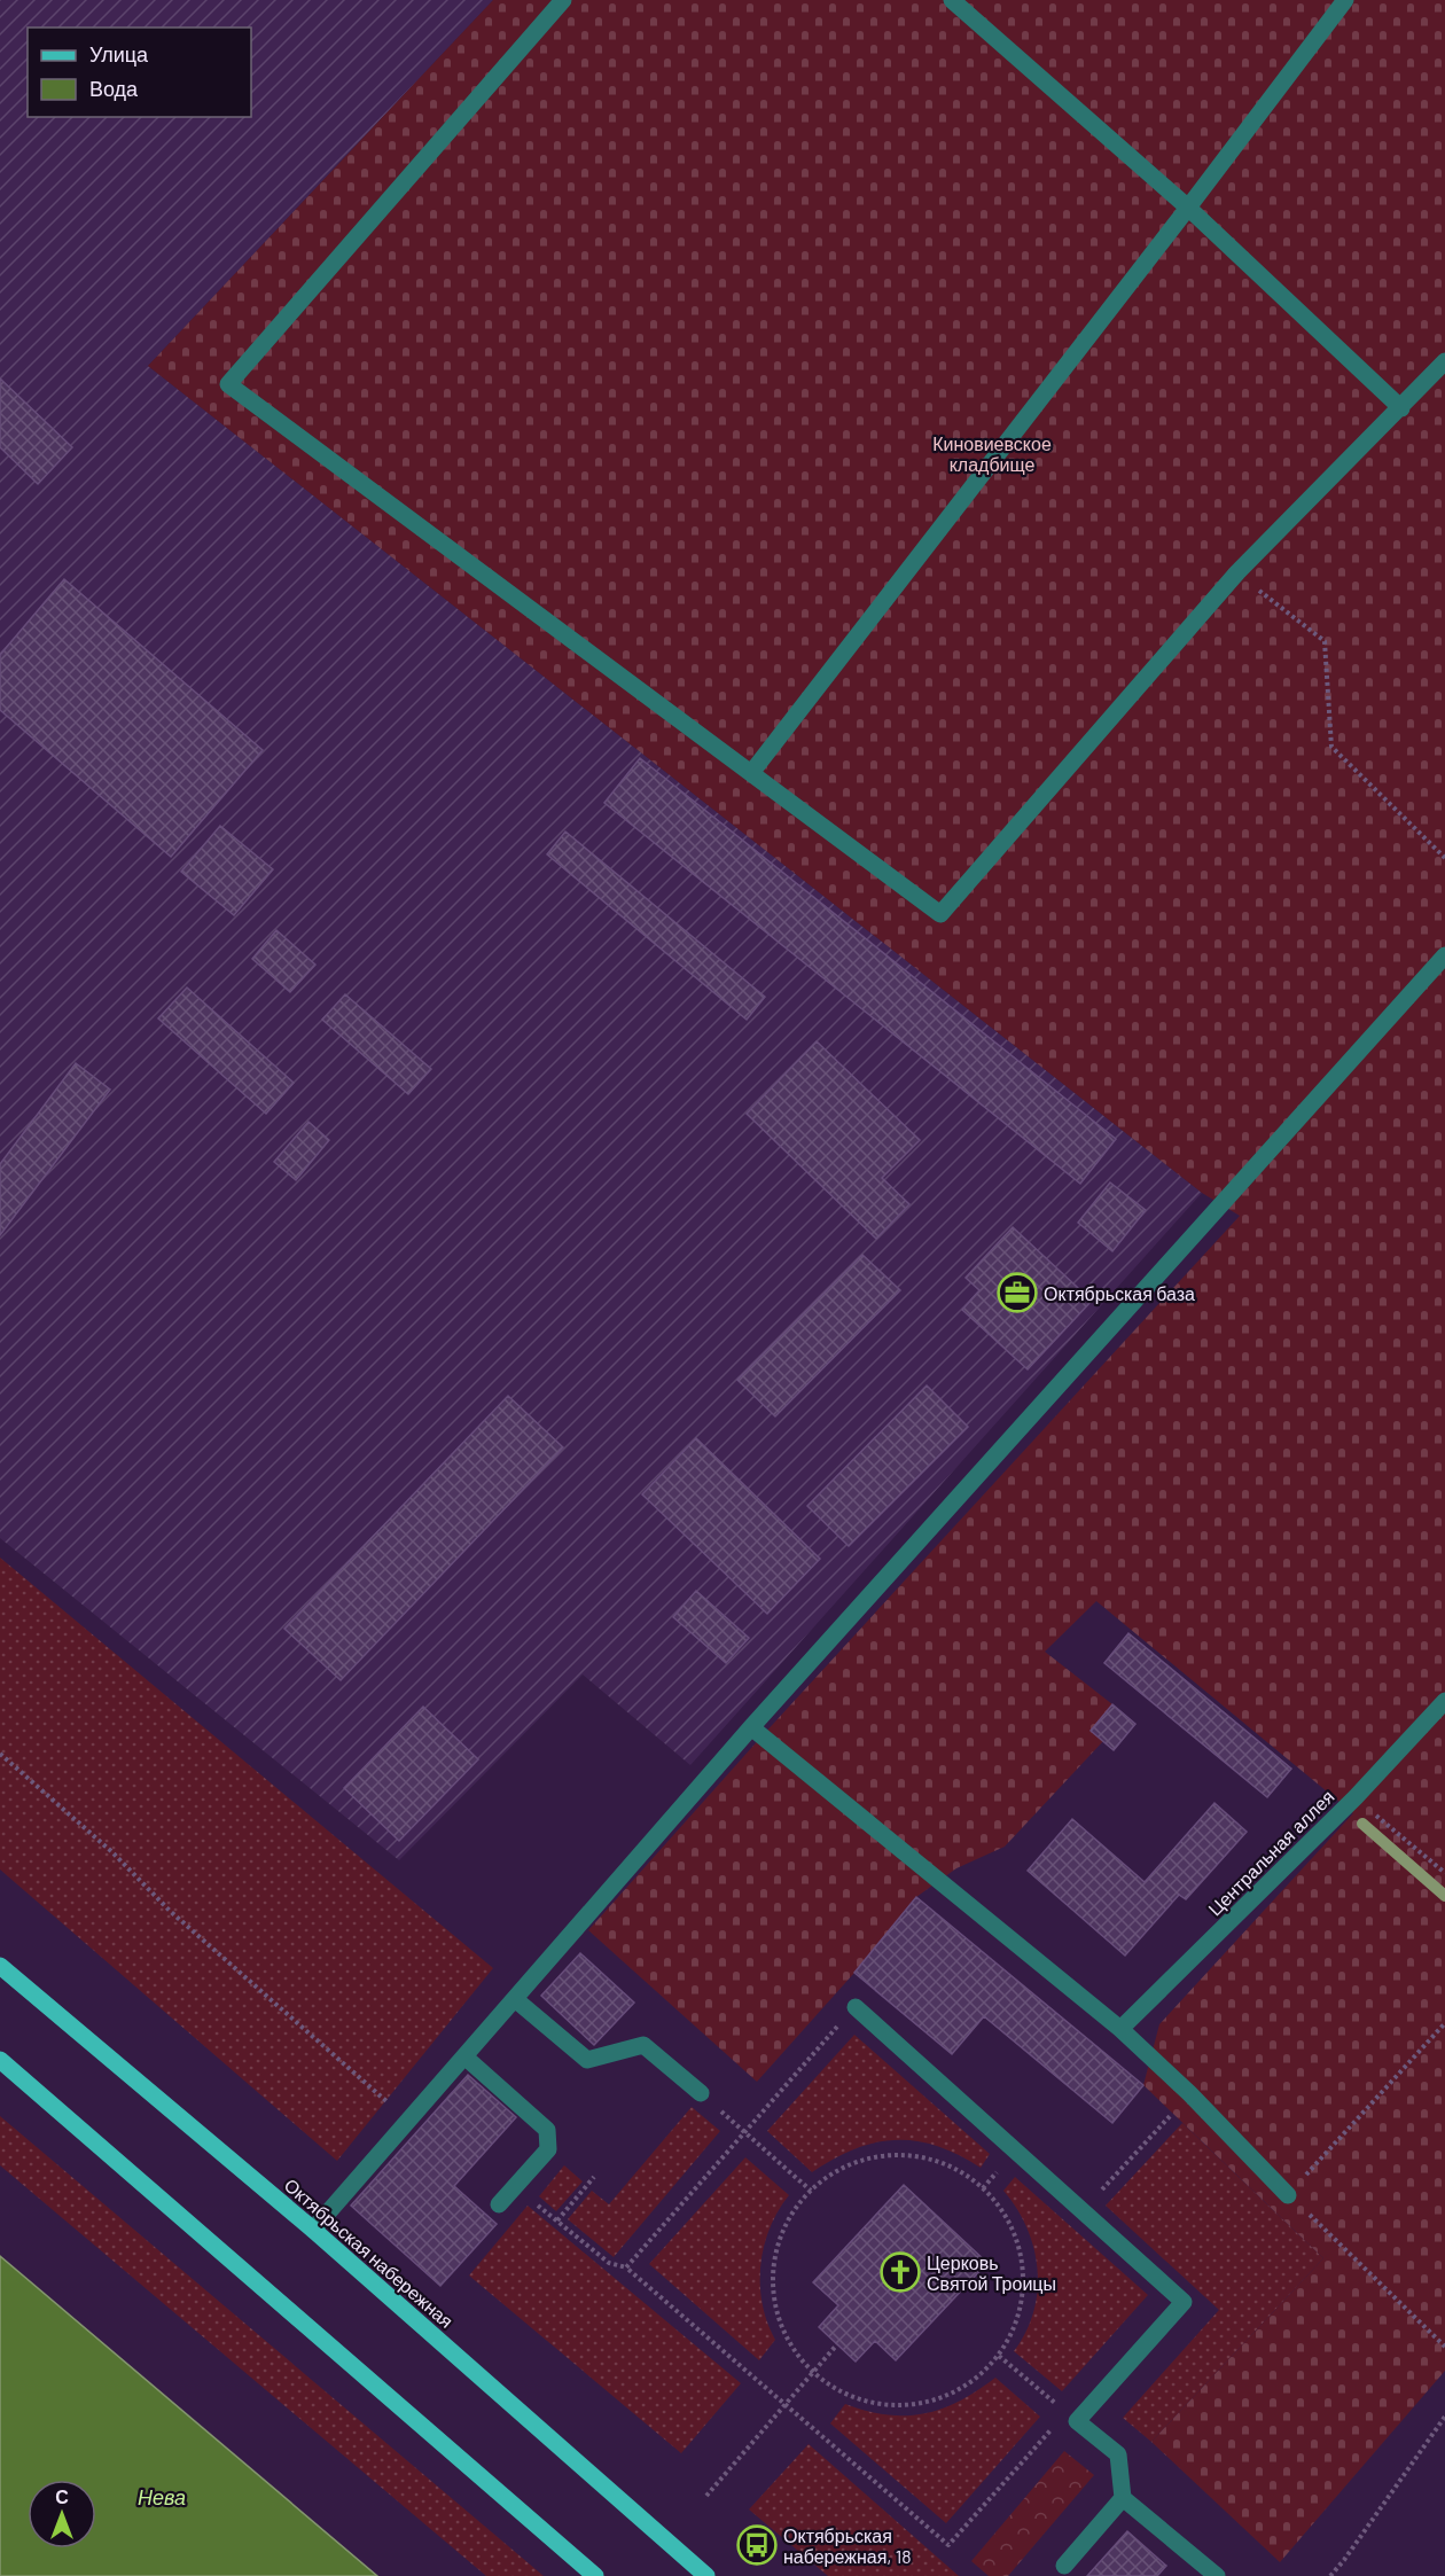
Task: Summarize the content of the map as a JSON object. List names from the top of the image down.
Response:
{
  "streets": {
    "main road": ["Октябрьская набережная"],
    "street": ["Центральная аллея"]
  },
  "water": ["Нева"],
  "parks": ["Киновиевское кладбище"],
  "places": {
    "office": ["Октябрьская база"],
    "church": ["Церковь Святой Троицы"],
    "bus stop": ["Октябрьская набережная, 18"]
  },
  "legend": ["Улица", "Вода"],
  "north": "top"
}
